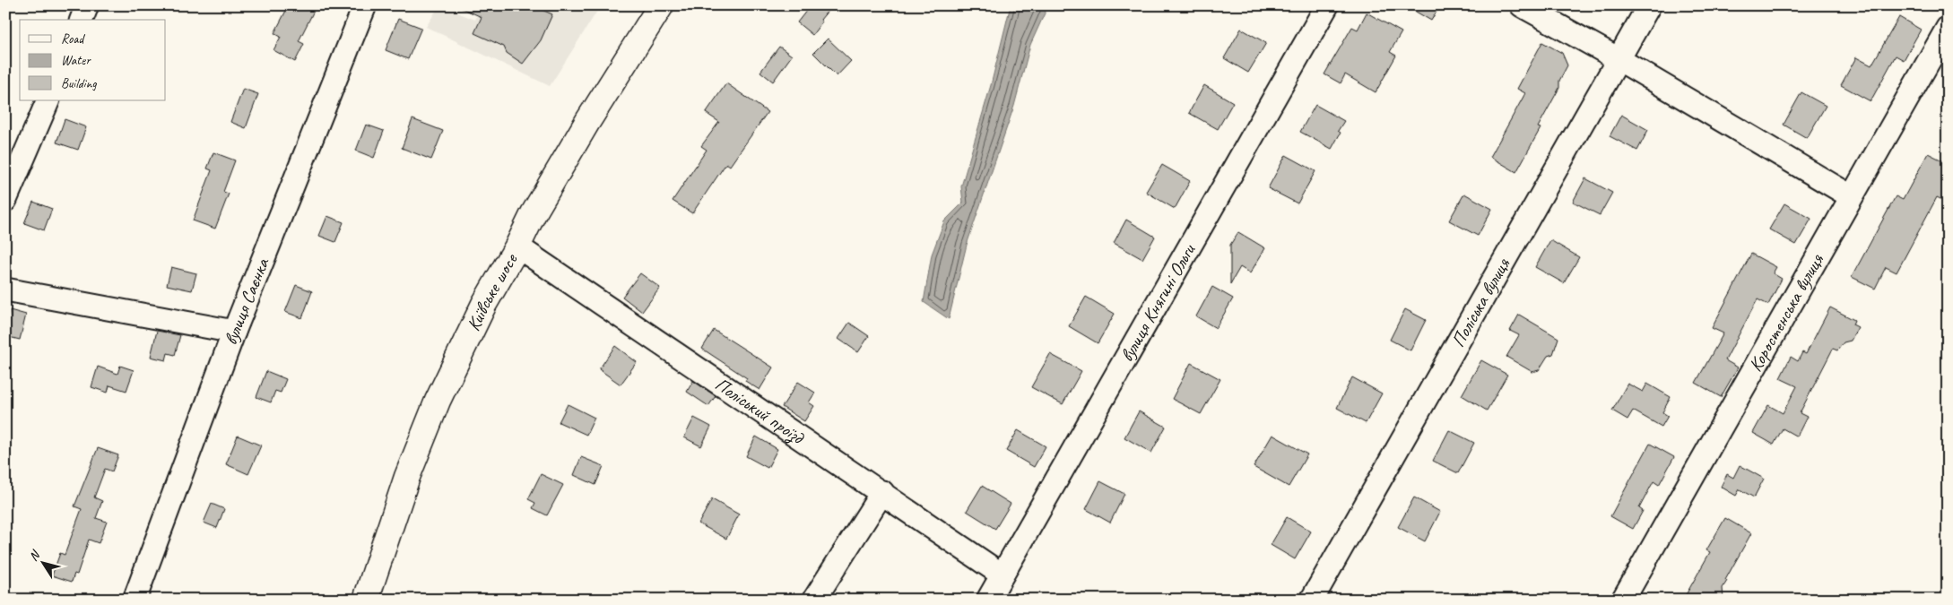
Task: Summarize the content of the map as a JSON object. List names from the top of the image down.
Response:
{
  "streets": {
    "main road": ["Київське шосе"],
    "street": [
      "вулиця Саєнка",
      "вулиця Княгині Ольги",
      "Поліська вулиця",
      "Коростенська вулиця",
      "Поліський проїзд"
    ]
  },
  "crossings": [
    ["Київське шосе", "Поліський проїзд"],
    ["вулиця Княгині Ольги", "Поліський проїзд"]
  ],
  "legend": ["Road", "Water", "Building"],
  "north": "top left"
}
